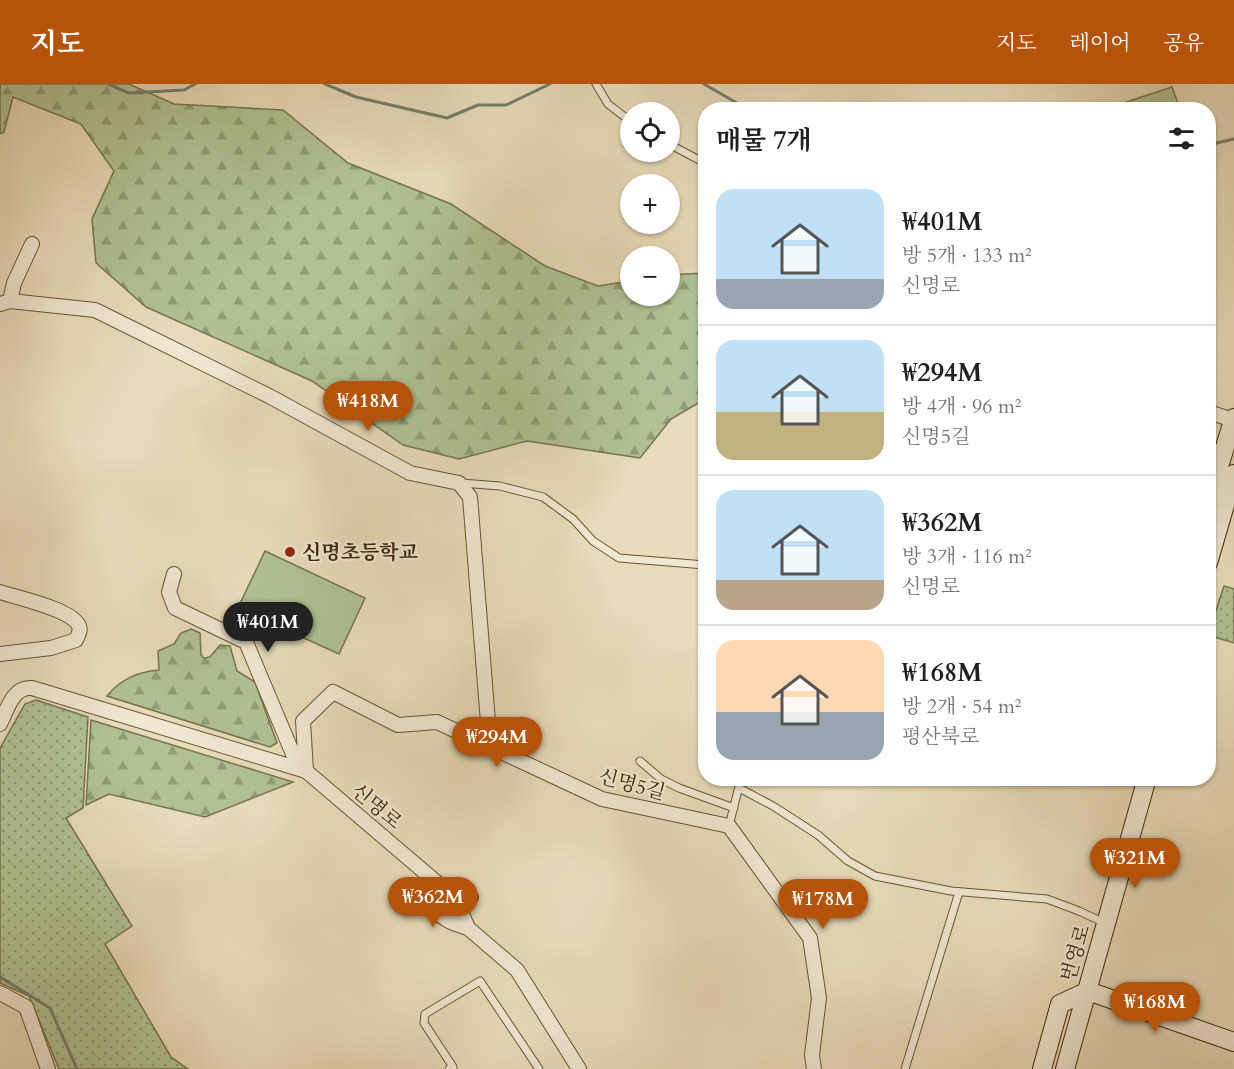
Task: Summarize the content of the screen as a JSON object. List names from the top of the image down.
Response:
{
  "streets": {
    "main road": ["번영로"],
    "street": ["신명5길", "신명로"]
  },
  "crossings": [
    ["신명5길", "신명로"]
  ],
  "places": ["신명초등학교"],
  "page": {
    "header": "지도",
    "nav": ["지도", "레이어", "공유"],
    "map_buttons": ["+", "−"],
    "heading": "매물 7개",
    "list": [
      {
        "name": "₩401M",
        "note": "방 5개 · 133 m² · 신명로"
      },
      {
        "name": "₩294M",
        "note": "방 4개 · 96 m² · 신명5길"
      },
      {
        "name": "₩362M",
        "note": "방 3개 · 116 m² · 신명로"
      },
      {
        "name": "₩168M",
        "note": "방 2개 · 54 m² · 평산북로"
      }
    ],
    "price": [
      "₩418M",
      "₩401M",
      "₩294M",
      "₩321M",
      "₩362M",
      "₩178M",
      "₩168M"
    ]
  }
}
